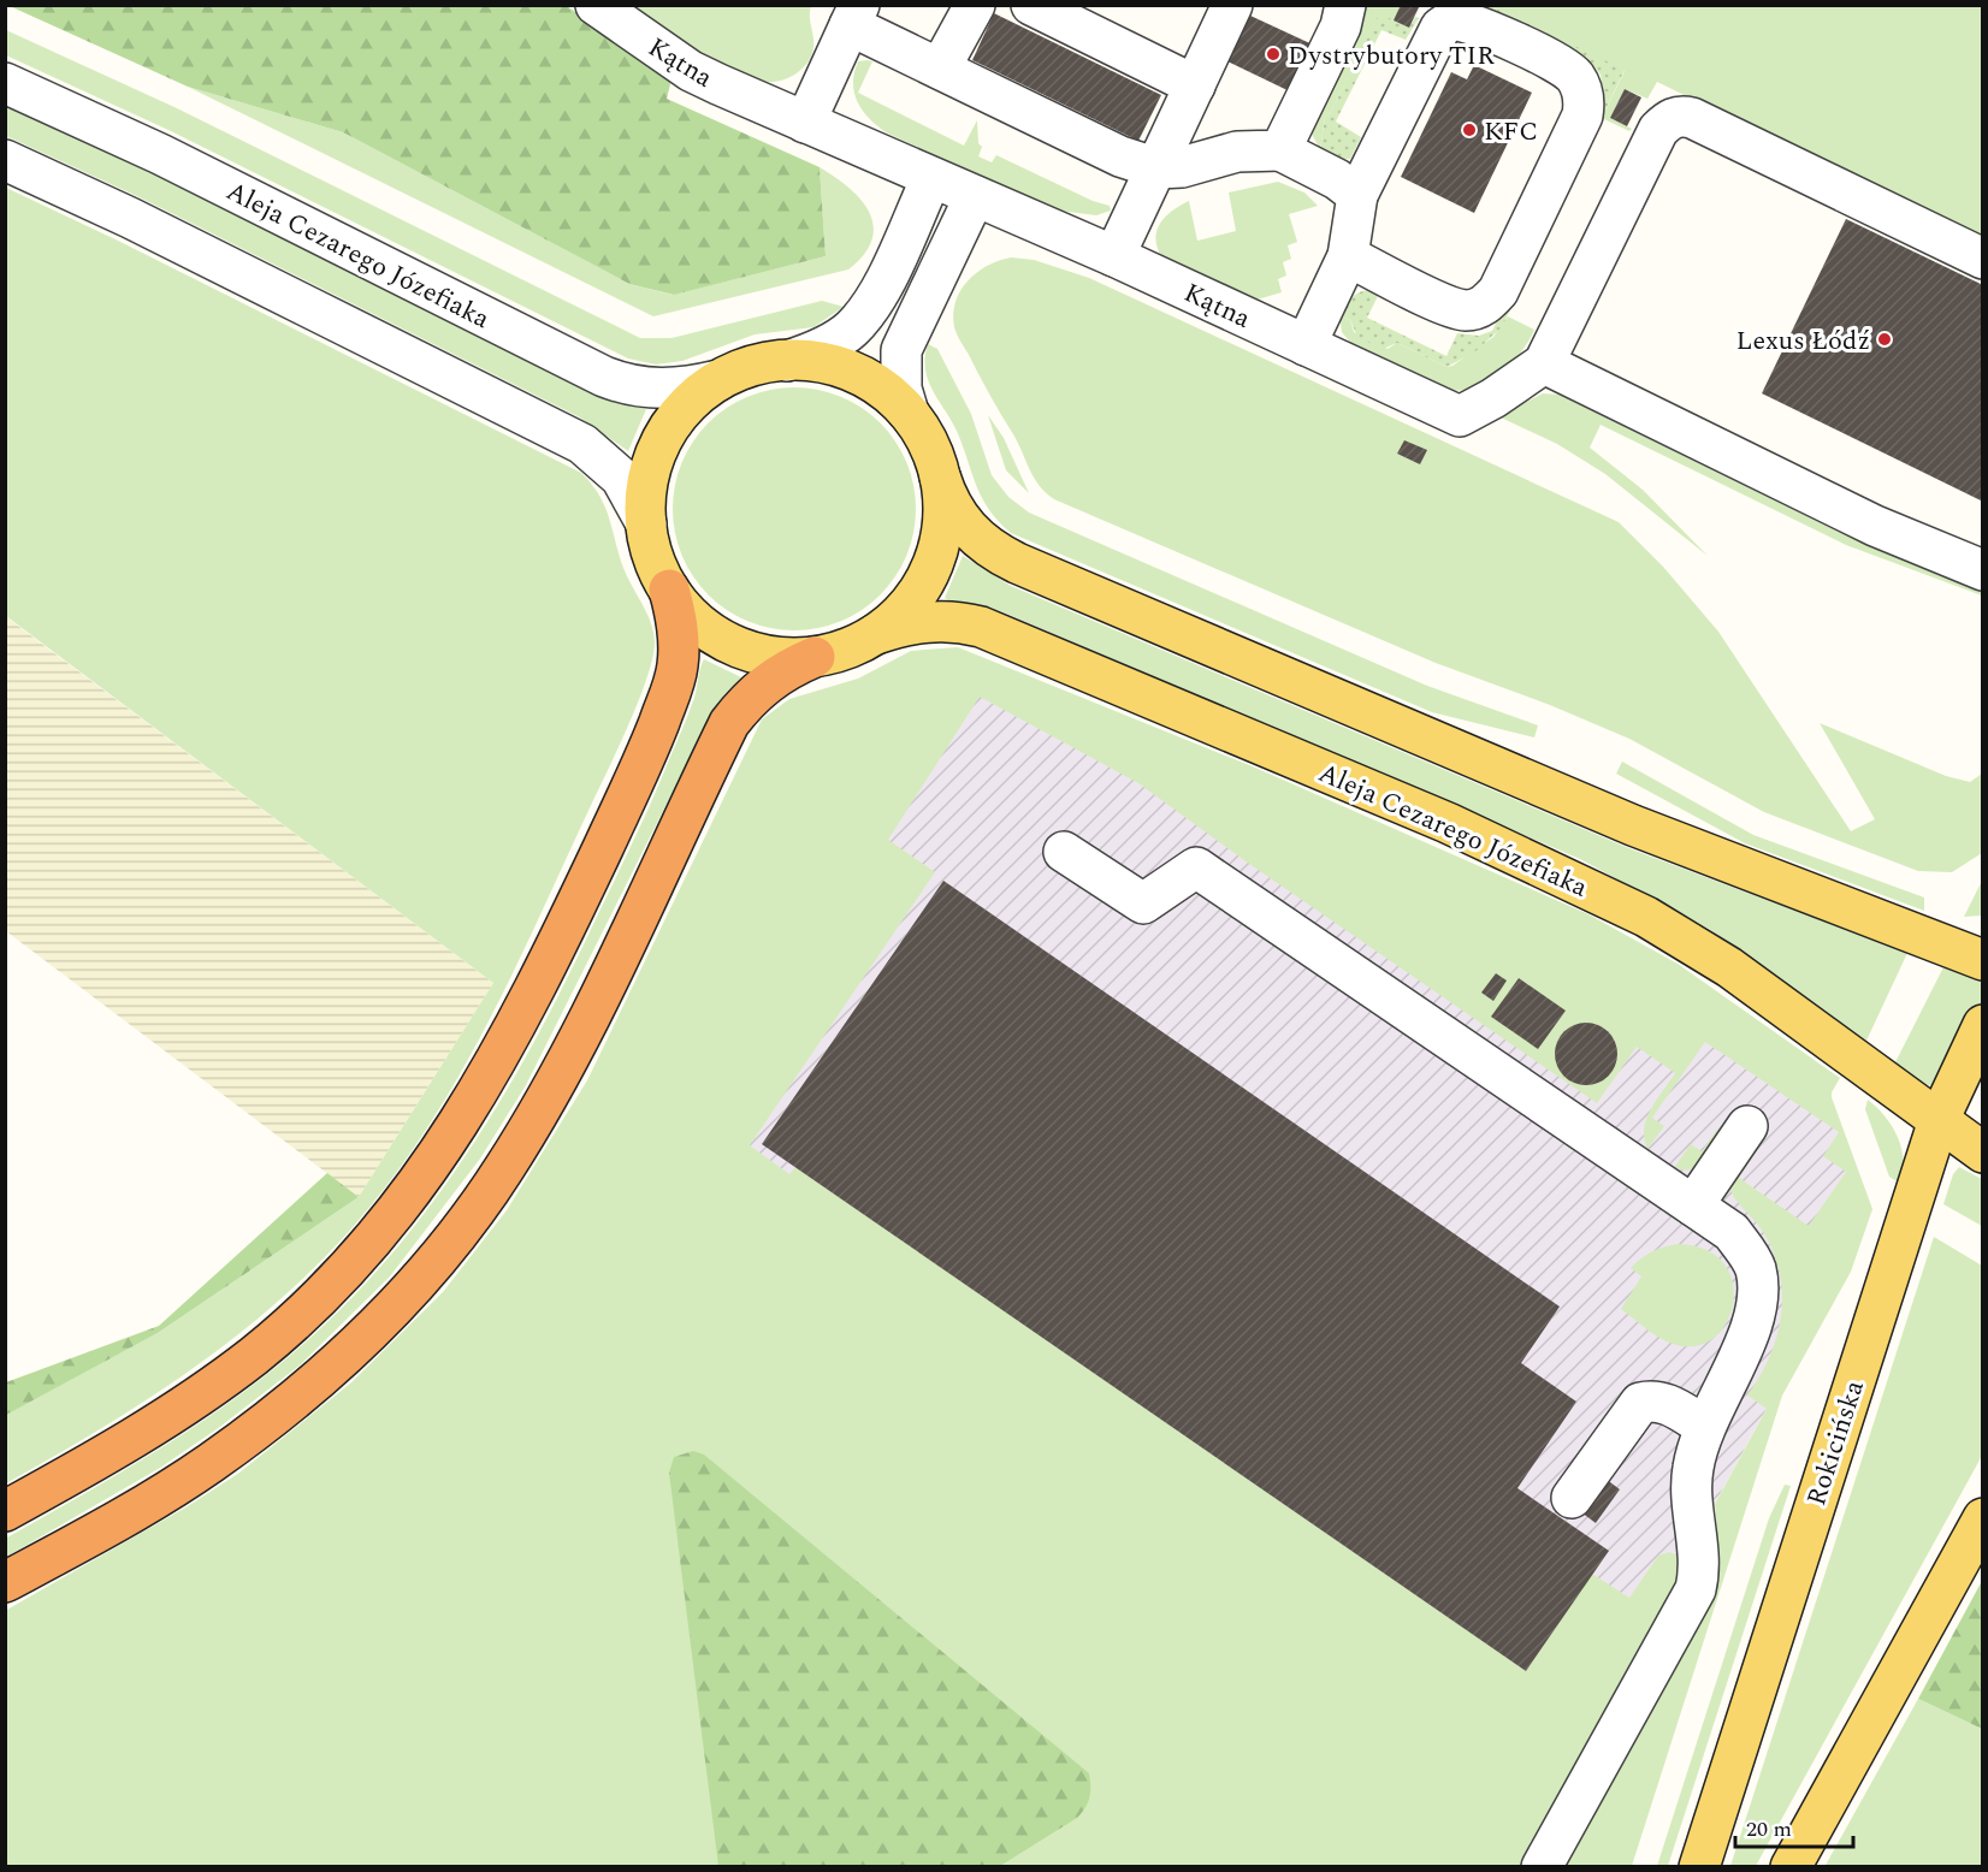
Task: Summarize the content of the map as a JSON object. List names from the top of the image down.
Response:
{
  "streets": {
    "main road": ["Aleja Cezarego Józefiaka", "Rokicińska"],
    "street": ["Kątna"]
  },
  "crossings": [
    ["Aleja Cezarego Józefiaka", "Rokicińska"]
  ],
  "places": ["Dystrybutory TIR", "KFC", "Lexus Łódź"],
  "scale_bar": "20 m"
}
